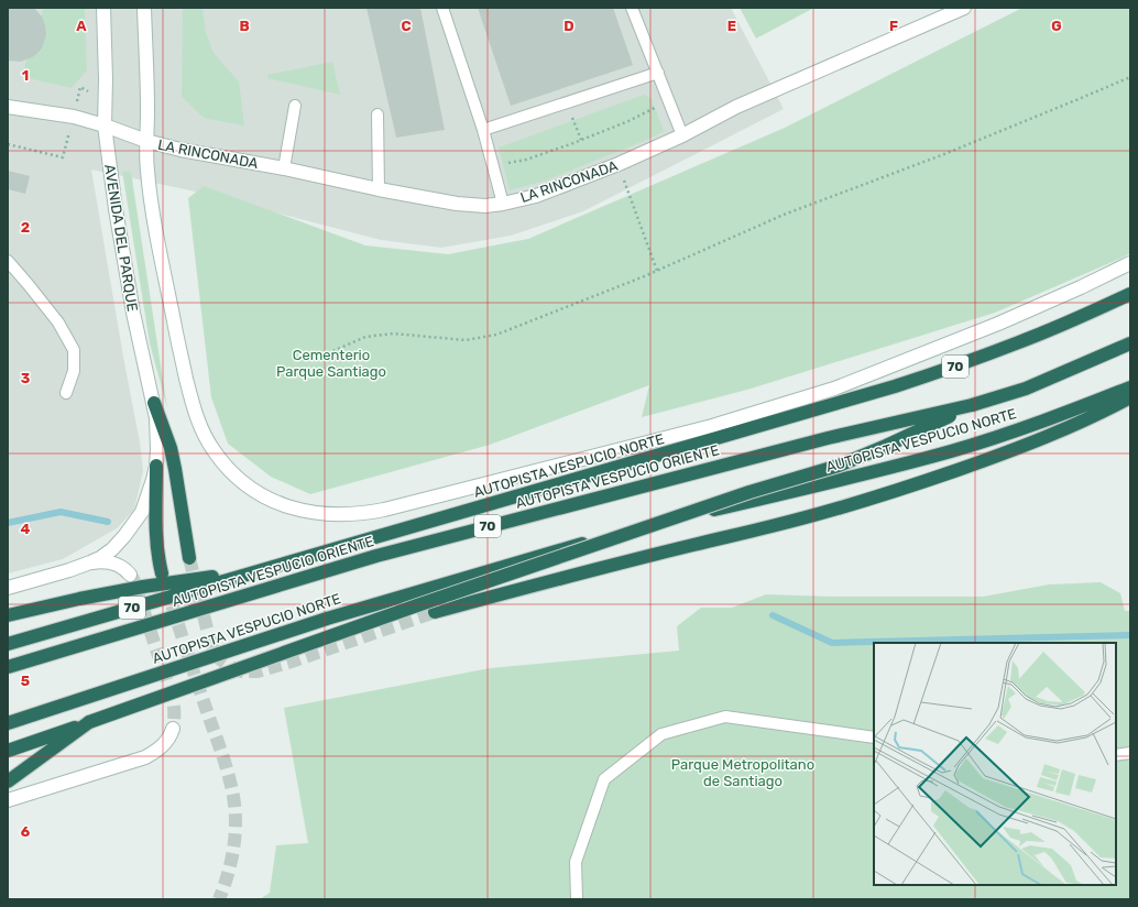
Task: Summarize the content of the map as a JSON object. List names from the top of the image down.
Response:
{
  "streets": {
    "highway": ["70", "AUTOPISTA VESPUCIO NORTE", "AUTOPISTA VESPUCIO ORIENTE"],
    "street": ["LA RINCONADA", "AVENIDA DEL PARQUE"]
  },
  "crossings": [
    ["LA RINCONADA", "AVENIDA DEL PARQUE"]
  ],
  "parks": ["Cementerio Parque Santiago", "Parque Metropolitano de Santiago"],
  "grid": {
    "columns": [
      "A",
      "B",
      "C",
      "D",
      "E",
      "F",
      "G"
    ],
    "rows": [
      "1",
      "2",
      "3",
      "4",
      "5",
      "6"
    ]
  }
}
